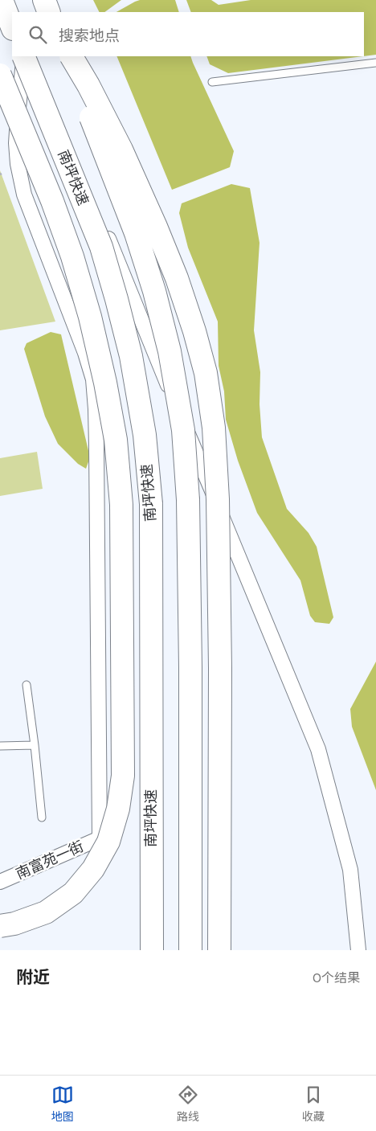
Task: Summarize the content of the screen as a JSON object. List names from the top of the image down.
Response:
{
  "streets": {
    "highway": ["南坪快速"],
    "street": ["南富苑一街"]
  },
  "page": {
    "search": "搜索地点",
    "heading": ["附近", "0个结果"],
    "nav": ["地图", "路线", "收藏"]
  }
}
